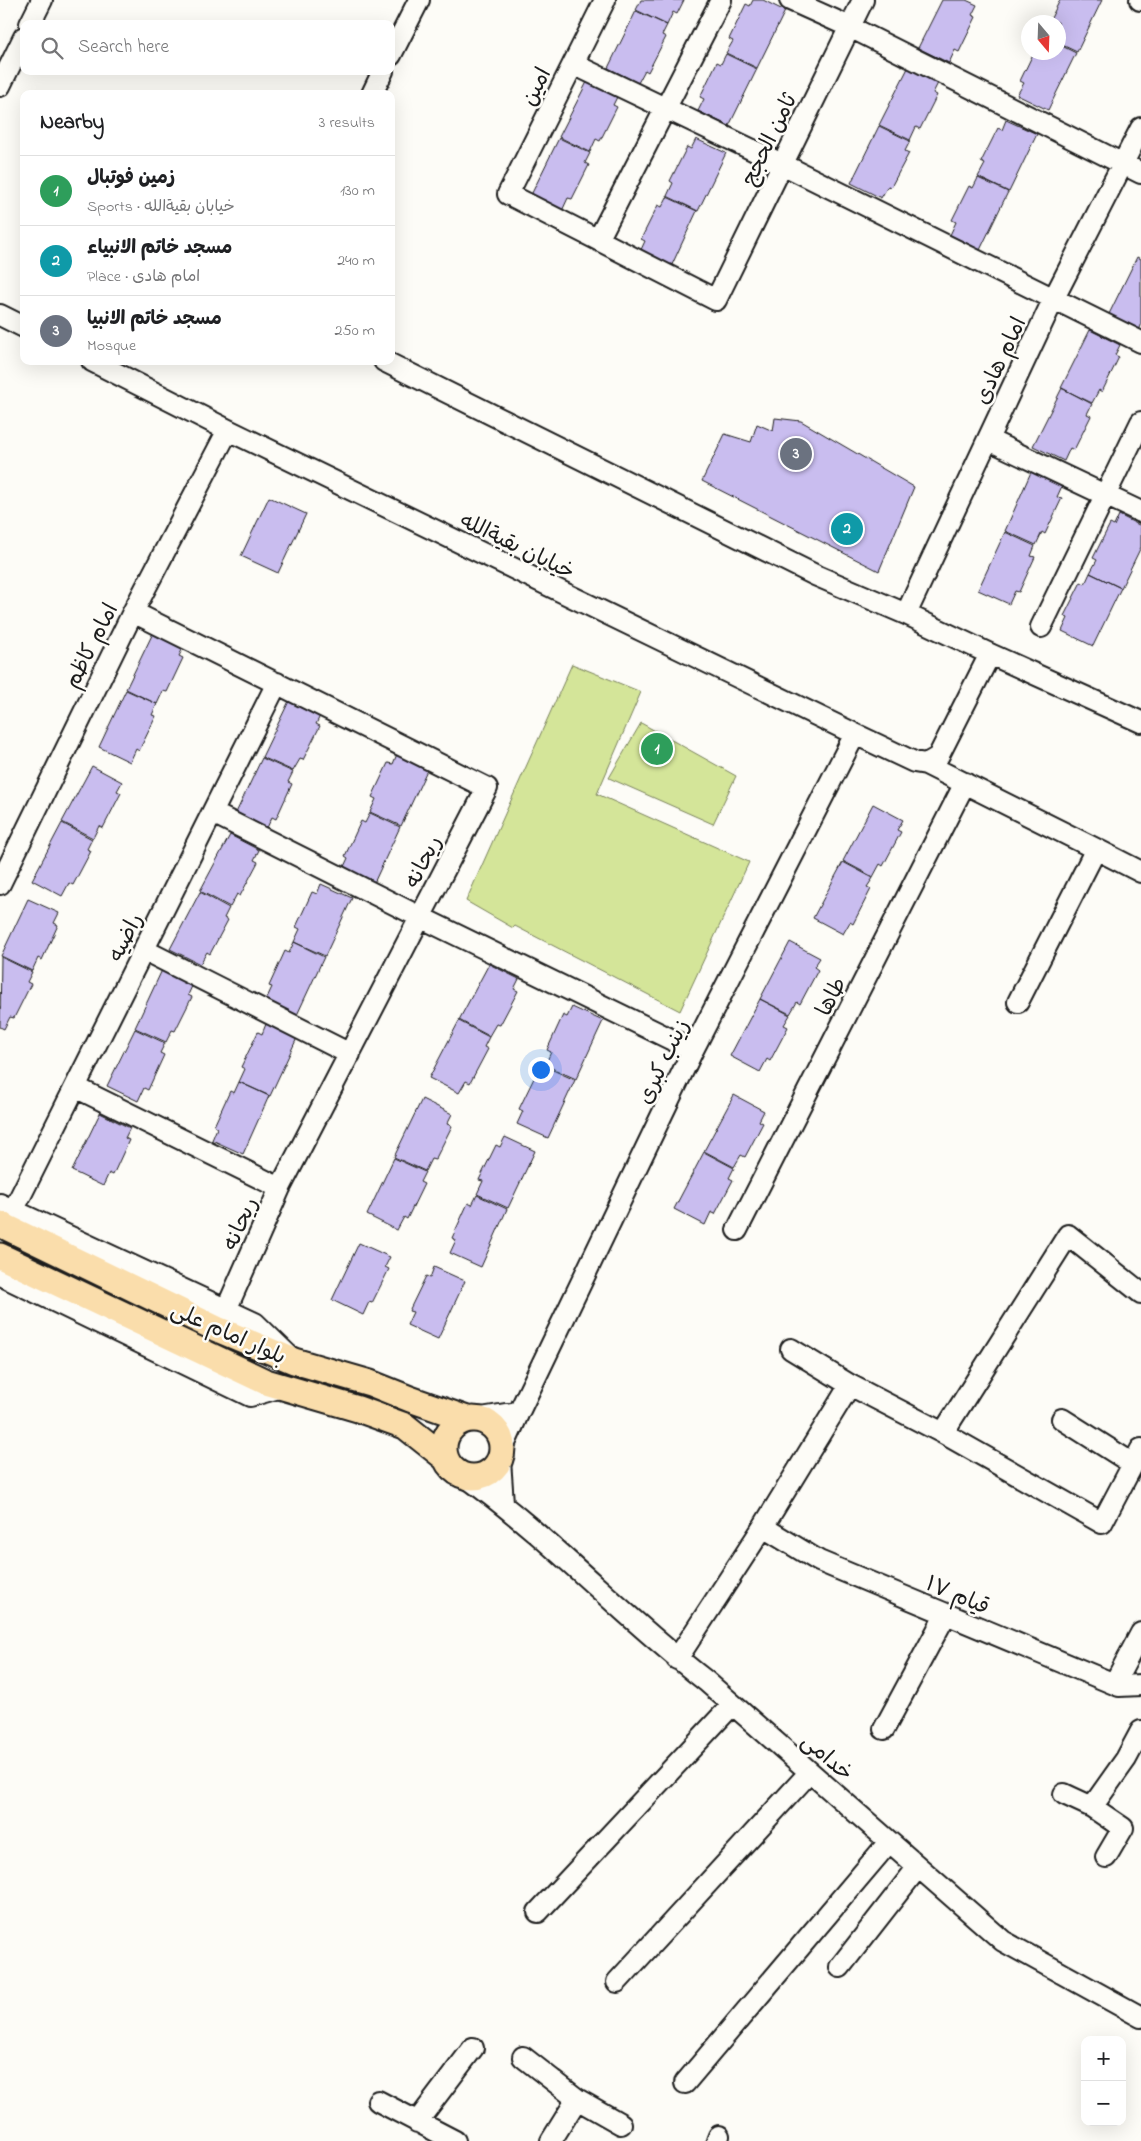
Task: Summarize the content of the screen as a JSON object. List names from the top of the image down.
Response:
{
  "streets": {
    "main road": ["بلوار امام علی"],
    "street": [
      "امین",
      "ثامن الحجج",
      "امام هادی",
      "خیابان بقیةالله",
      "امام کاظم",
      "ریحانه",
      "راضیه",
      "طاها",
      "زینب کبری",
      "قیام ۱۷",
      "خدامی"
    ]
  },
  "crossings": [
    ["امین", "ثامن الحجج"],
    ["خیابان بقیةالله", "امام کاظم"],
    ["خیابان بقیةالله", "طاها"],
    ["خیابان بقیةالله", "زینب کبری"],
    ["امام کاظم", "ریحانه"],
    ["ریحانه", "راضیه"],
    ["راضیه", "بلوار امام علی"],
    ["زینب کبری", "بلوار امام علی"],
    ["زینب کبری", "خدامی"],
    ["بلوار امام علی", "خدامی"]
  ],
  "north": "bottom",
  "page": {
    "search": "Search here",
    "heading": ["Nearby", "3 results"],
    "list": [
      {
        "mark": "1",
        "name": "زمین فوتبال",
        "note": "Sports · خیابان بقیةالله",
        "value": "130 m"
      },
      {
        "mark": "2",
        "name": "مسجد خاتم الانبیاء",
        "note": "Place · امام هادی",
        "value": "240 m"
      },
      {
        "mark": "3",
        "name": "مسجد خاتم الانبیا",
        "note": "Mosque",
        "value": "250 m"
      }
    ],
    "pins": ["3", "2", "1"],
    "map_buttons": ["+", "−"]
  }
}
